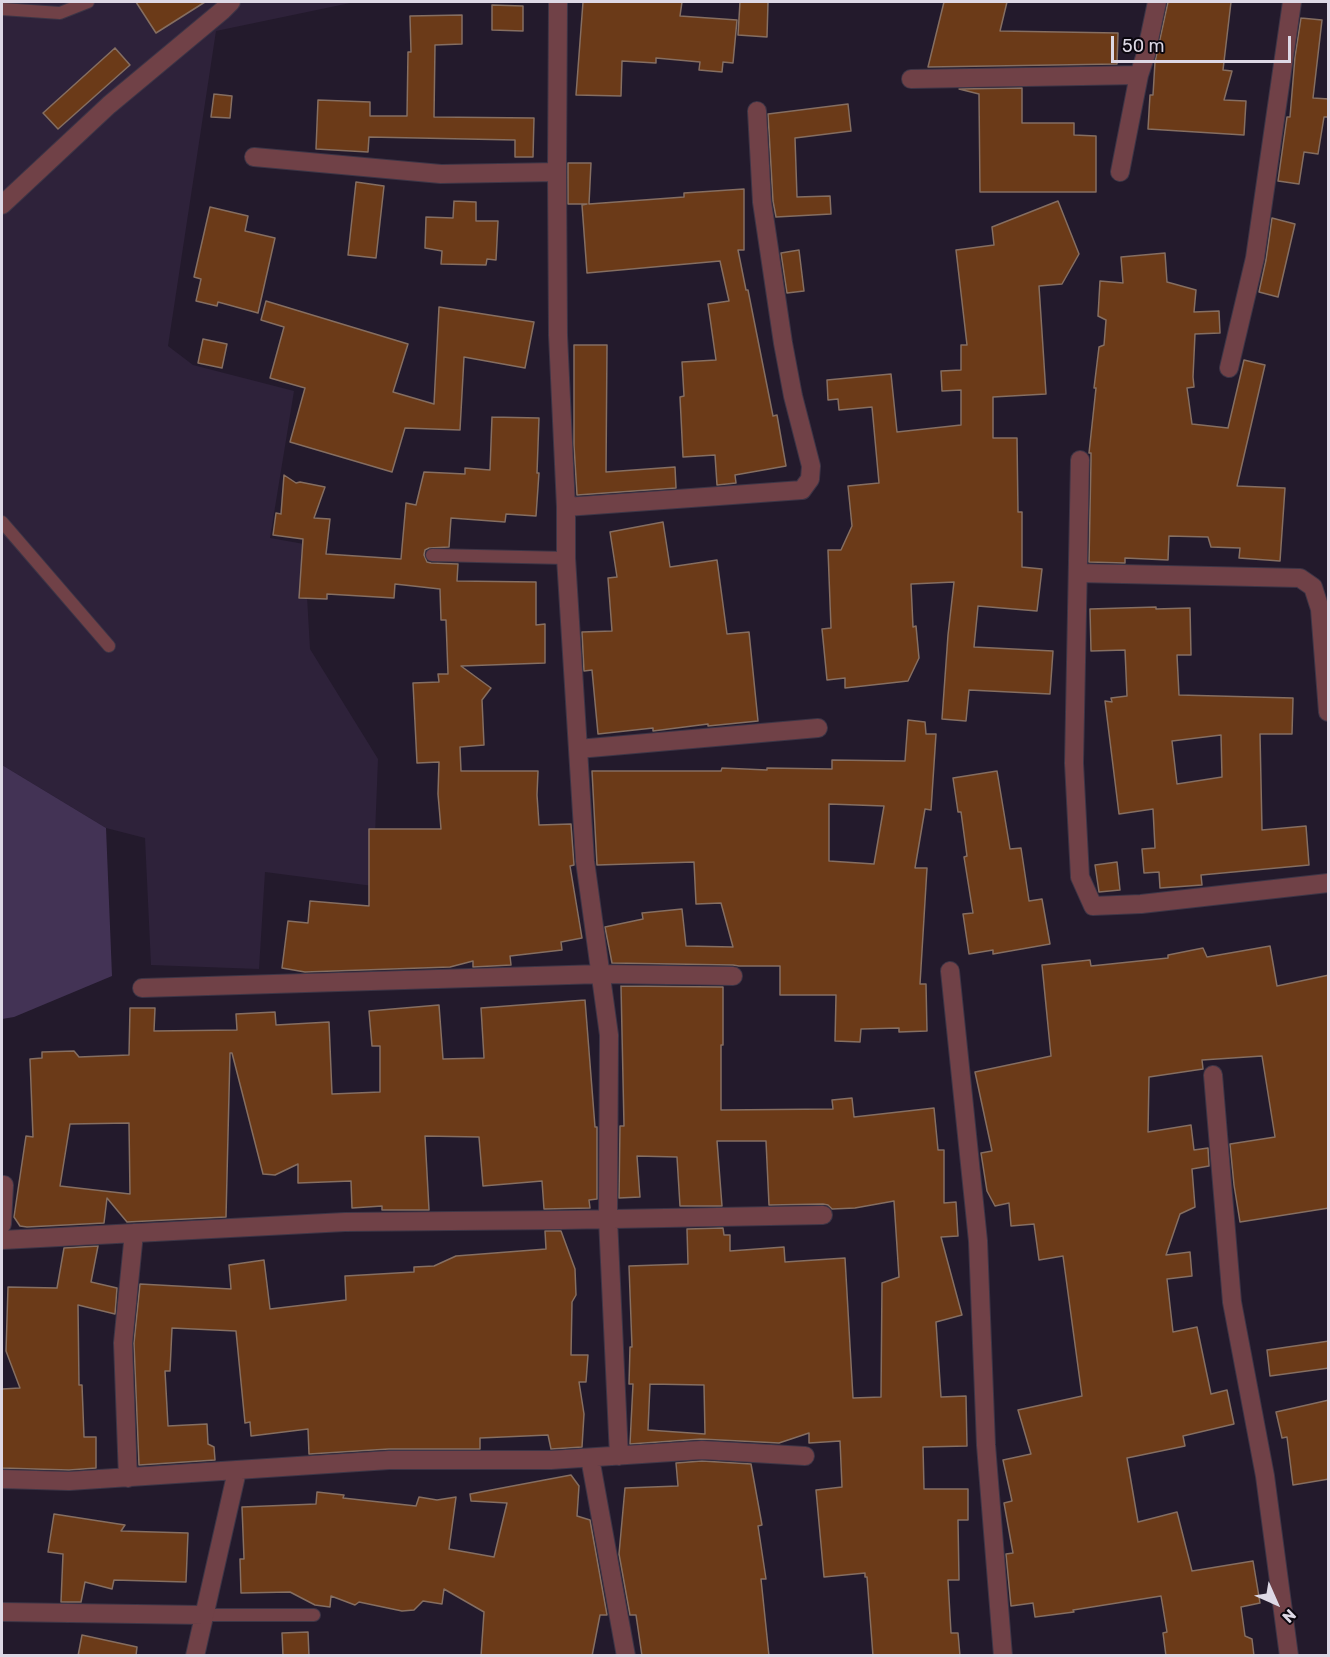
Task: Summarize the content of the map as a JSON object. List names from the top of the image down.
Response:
{
  "scale_bar": "50 m",
  "north": "bottom right"
}
